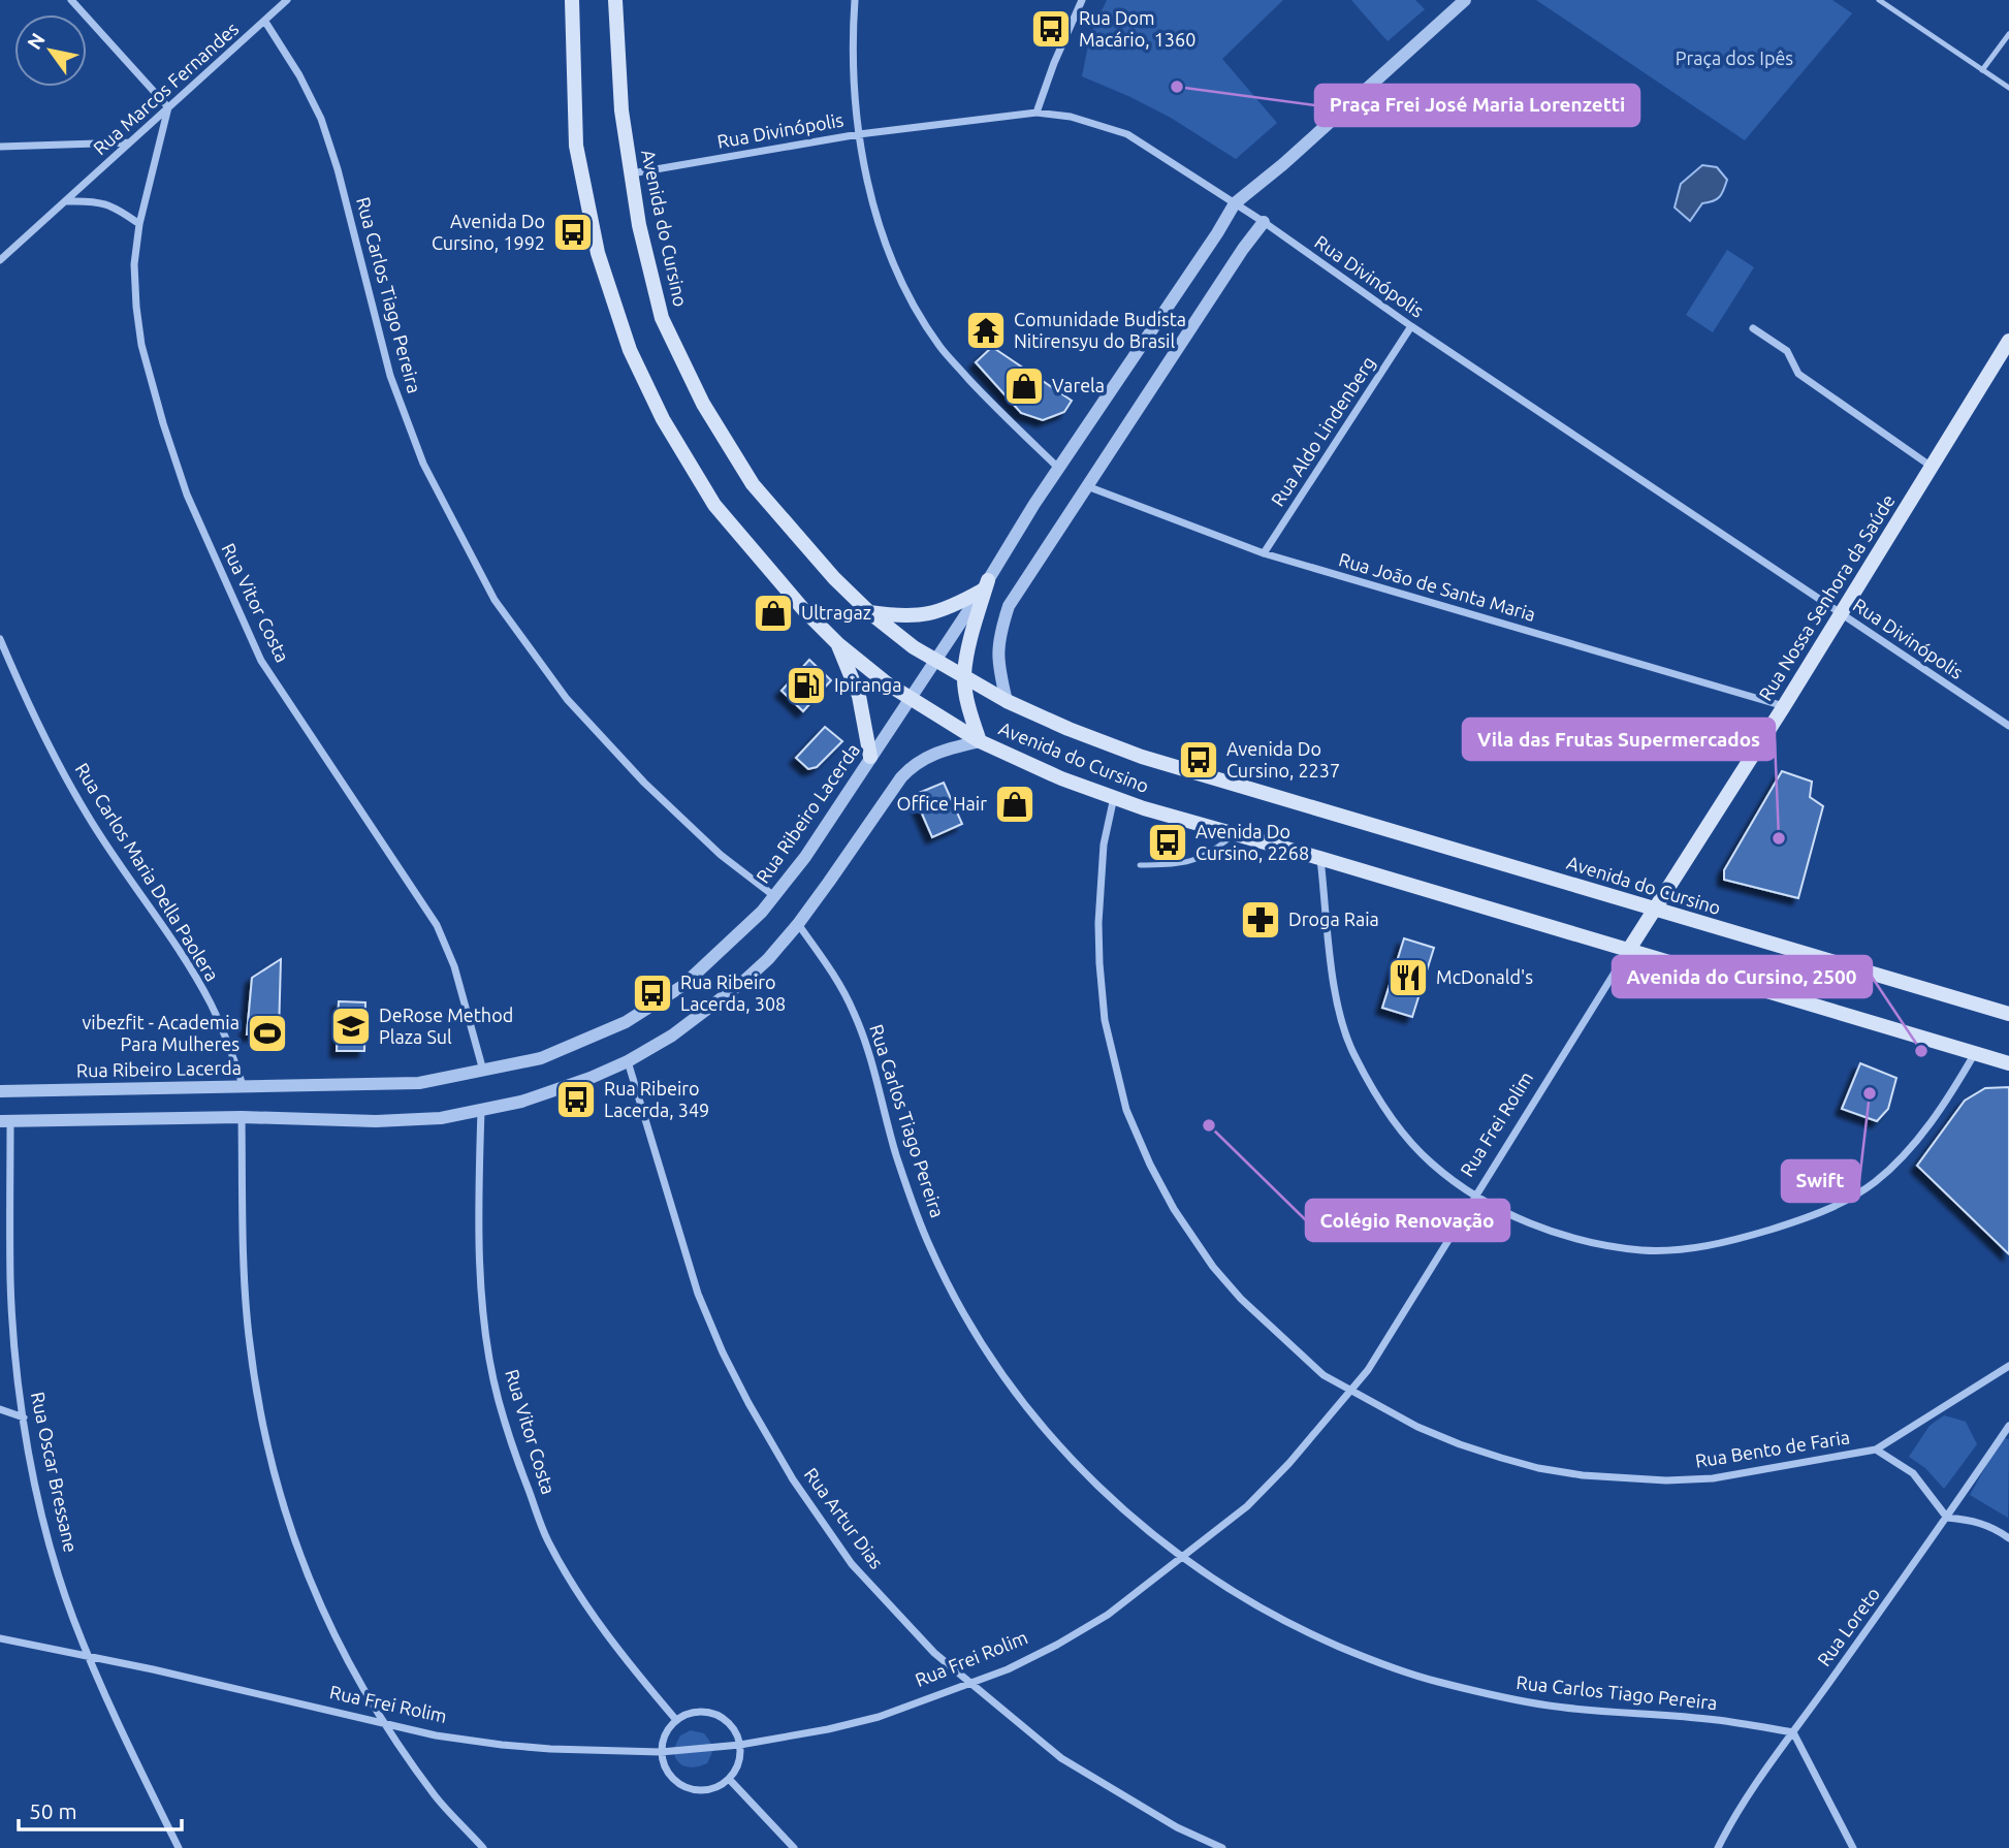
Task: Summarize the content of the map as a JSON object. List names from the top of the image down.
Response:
{
  "streets": {
    "main road": ["Avenida do Cursino", "Rua Nossa Senhora da Saúde", "Rua Frei Rolim"],
    "street": [
      "Rua Marcos Fernandes",
      "Rua Divinópolis",
      "Rua Carlos Tiago Pereira",
      "Rua Aldo Lindenberg",
      "Rua João de Santa Maria",
      "Rua Vitor Costa",
      "Rua Ribeiro Lacerda",
      "Rua Carlos Maria Della Paolera",
      "Rua Bento de Faria",
      "Rua Oscar Bressane",
      "Rua Artur Dias",
      "Rua Loreto"
    ]
  },
  "crossings": [
    ["Rua Marcos Fernandes", "Rua Carlos Tiago Pereira"],
    ["Rua Marcos Fernandes", "Rua Vitor Costa"],
    ["Rua Divinópolis", "Avenida do Cursino"],
    ["Rua Divinópolis", "Rua Aldo Lindenberg"],
    ["Rua Divinópolis", "Rua Nossa Senhora da Saúde"],
    ["Rua Divinópolis", "Rua Ribeiro Lacerda"],
    ["Avenida do Cursino", "Rua Nossa Senhora da Saúde"],
    ["Avenida do Cursino", "Rua Ribeiro Lacerda"],
    ["Avenida do Cursino", "Rua Frei Rolim"],
    ["Avenida do Cursino", "Rua Bento de Faria"],
    ["Rua Carlos Tiago Pereira", "Rua Ribeiro Lacerda"],
    ["Rua Carlos Tiago Pereira", "Rua Frei Rolim"],
    ["Rua Carlos Tiago Pereira", "Rua Loreto"],
    ["Rua Aldo Lindenberg", "Rua João de Santa Maria"],
    ["Rua João de Santa Maria", "Rua Nossa Senhora da Saúde"],
    ["Rua Nossa Senhora da Saúde", "Rua Frei Rolim"],
    ["Rua Vitor Costa", "Rua Ribeiro Lacerda"],
    ["Rua Ribeiro Lacerda", "Rua Carlos Maria Della Paolera"],
    ["Rua Frei Rolim", "Rua Bento de Faria"],
    ["Rua Frei Rolim", "Rua Oscar Bressane"],
    ["Rua Frei Rolim", "Rua Artur Dias"]
  ],
  "parks": ["Praça dos Ipês"],
  "places": {
    "bus stop": [
      "Rua Dom Macário, 1360",
      "Avenida Do Cursino, 1992",
      "Avenida Do Cursino, 2237",
      "Avenida Do Cursino, 2268",
      "Rua Ribeiro Lacerda, 308",
      "Rua Ribeiro Lacerda, 349"
    ],
    "other": [
      "Praça Frei José Maria Lorenzetti",
      "Vila das Frutas Supermercados",
      "Avenida do Cursino, 2500",
      "Swift",
      "Colégio Renovação"
    ],
    "temple": ["Comunidade Budista Nitirensyu do Brasil"],
    "shop": ["Varela", "Ultragaz", "Office Hair"],
    "fuel station": ["Ipiranga"],
    "pharmacy": ["Droga Raia"],
    "restaurant": ["McDonald's"],
    "school or university": ["DeRose Method Plaza Sul"],
    "sports": ["vibezfit - Academia Para Mulheres"]
  },
  "scale_bar": "50 m",
  "north": "top left"
}
